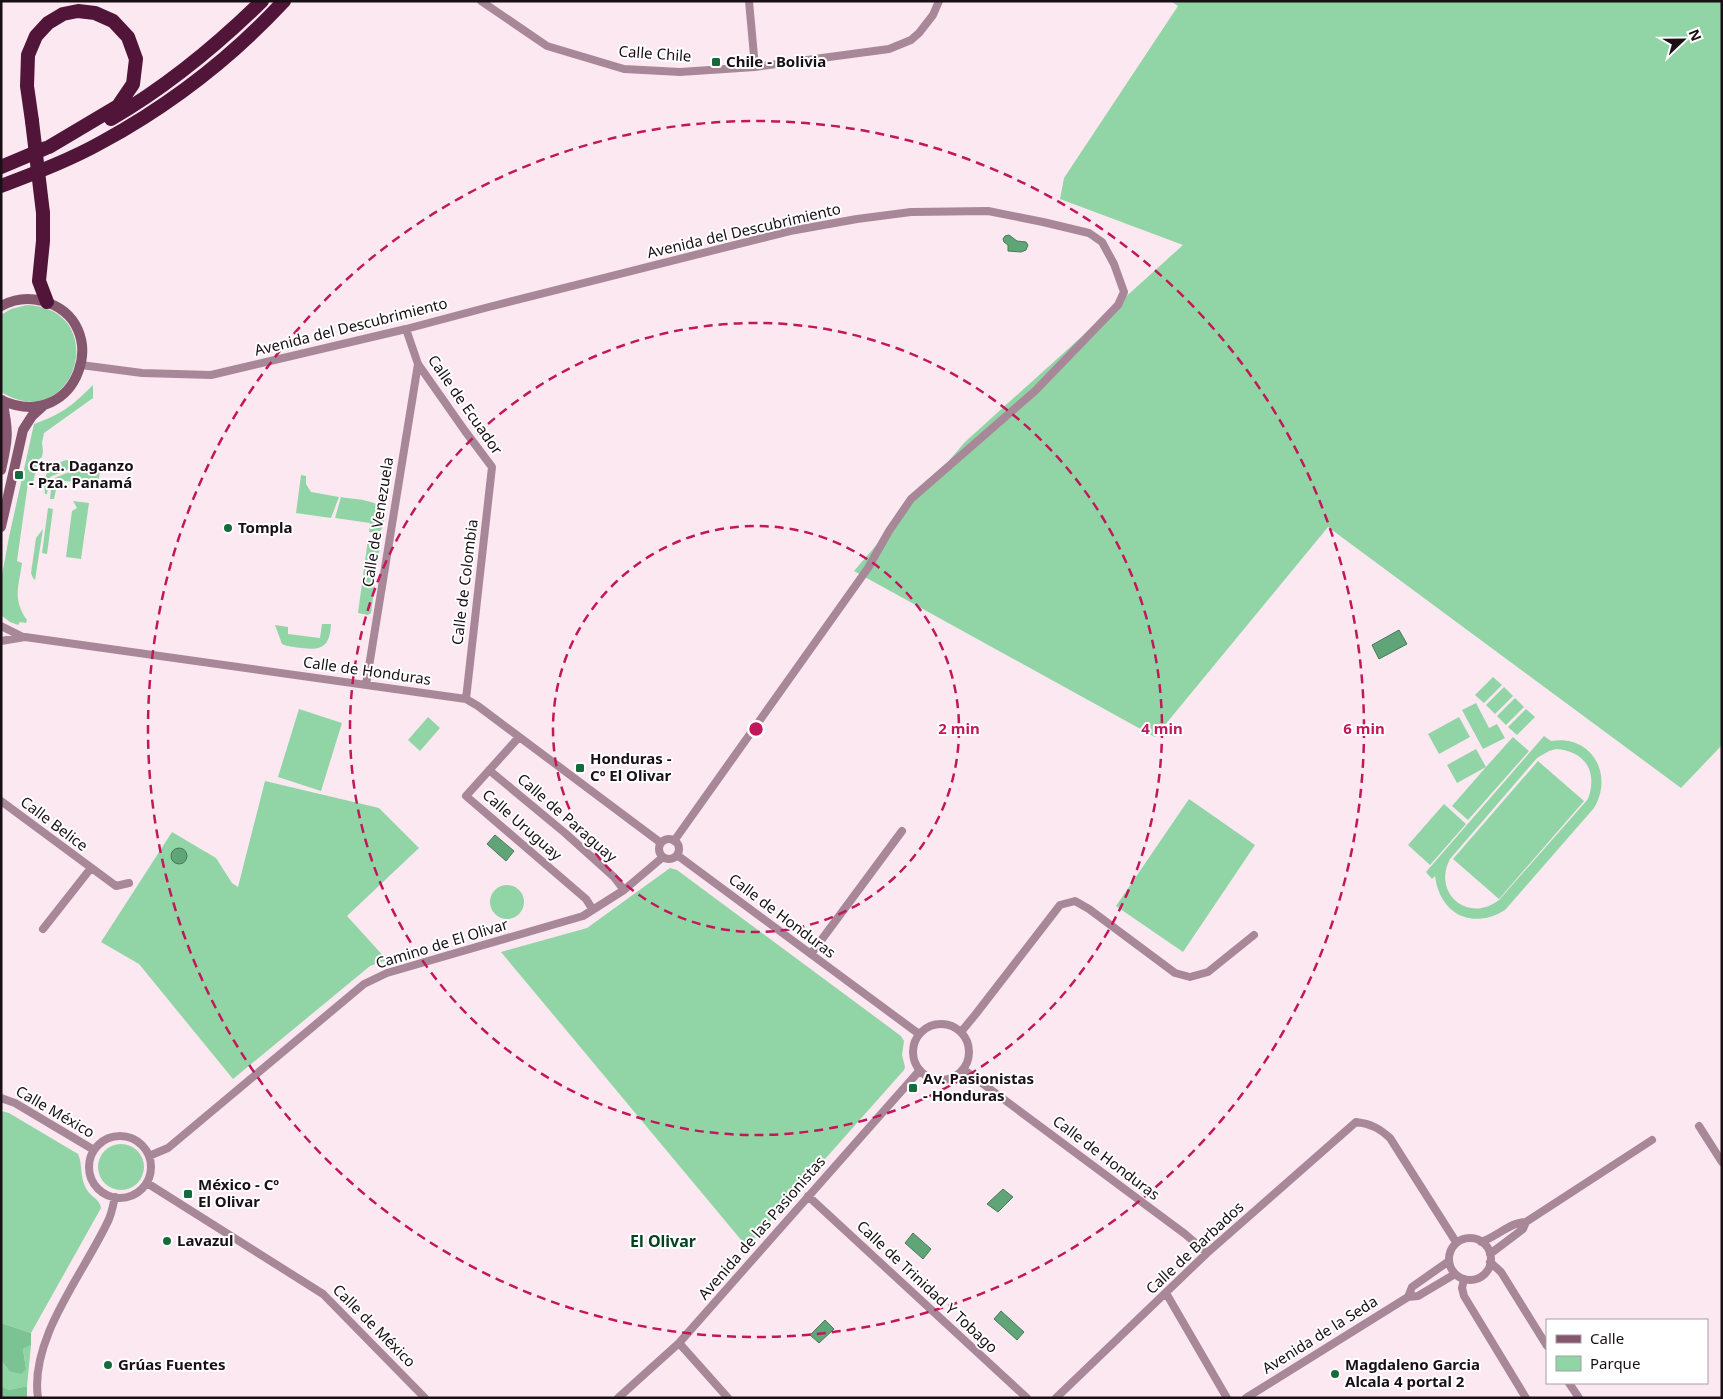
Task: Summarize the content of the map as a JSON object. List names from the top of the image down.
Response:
{
  "streets": {
    "street": [
      "Calle Chile",
      "Avenida del Descubrimiento",
      "Calle de Ecuador",
      "Calle de Venezuela",
      "Calle de Colombia",
      "Calle de Honduras",
      "Calle de Paraguay",
      "Calle Belice",
      "Calle Uruguay",
      "Camino de El Olivar",
      "Calle México",
      "Avenida de las Pasionistas",
      "Calle de Barbados",
      "Calle de Trinidad Y Tobago",
      "Calle de México",
      "Avenida de la Seda"
    ]
  },
  "crossings": [
    ["Avenida del Descubrimiento", "Calle de Ecuador"],
    ["Avenida del Descubrimiento", "Calle de Honduras"],
    ["Avenida del Descubrimiento", "Camino de El Olivar"],
    ["Calle de Ecuador", "Calle de Venezuela"],
    ["Calle de Ecuador", "Calle de Colombia"],
    ["Calle de Venezuela", "Calle de Honduras"],
    ["Calle de Colombia", "Calle de Honduras"],
    ["Calle de Honduras", "Calle Uruguay"],
    ["Calle de Honduras", "Camino de El Olivar"],
    ["Calle de Honduras", "Avenida de las Pasionistas"],
    ["Calle de Honduras", "Calle de Barbados"],
    ["Calle de Paraguay", "Calle Uruguay"],
    ["Calle de Paraguay", "Camino de El Olivar"],
    ["Calle Uruguay", "Camino de El Olivar"],
    ["Camino de El Olivar", "Calle México"],
    ["Camino de El Olivar", "Calle de México"],
    ["Calle México", "Calle de México"],
    ["Avenida de las Pasionistas", "Calle de Trinidad Y Tobago"],
    ["Calle de Barbados", "Avenida de la Seda"]
  ],
  "districts": ["El Olivar"],
  "places": {
    "transit": [
      "Chile - Bolivia",
      "Ctra. Daganzo - Pza. Panamá",
      "Honduras - Cº El Olivar",
      "Av. Pasionistas - Honduras",
      "México - Cº El Olivar"
    ],
    "other": [
      "Tompla",
      "Lavazul",
      "Grúas Fuentes",
      "Magdaleno Garcia Alcala 4 portal 2"
    ]
  },
  "legend": ["Calle", "Parque"],
  "north": "right",
  "rings": ["2 min", "4 min", "6 min"]
}
